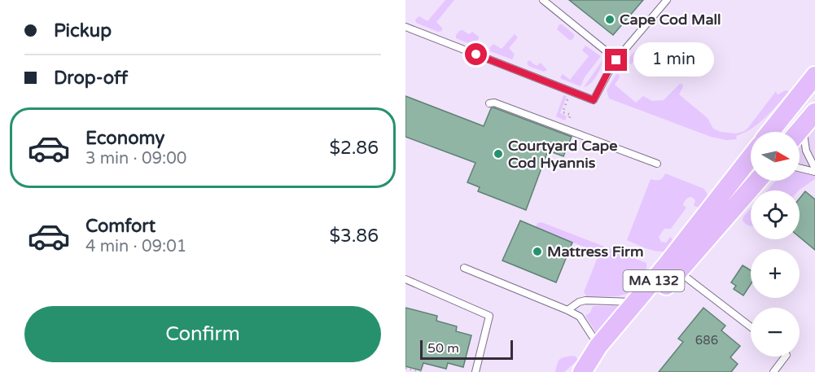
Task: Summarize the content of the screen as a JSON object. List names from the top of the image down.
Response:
{
  "streets": {
    "main road": ["MA 132"]
  },
  "places": ["Cape Cod Mall", "Courtyard Cape Cod Hyannis", "Mattress Firm"],
  "house_numbers": ["686"],
  "scale_bar": "50 m",
  "north": "right",
  "page": {
    "banner": ["Pickup", "Drop-off"],
    "bubble": "1 min",
    "list": [
      {
        "name": "Economy",
        "note": "3 min · 09:00",
        "value": "$2.86"
      },
      {
        "name": "Comfort",
        "note": "4 min · 09:01",
        "value": "$3.86"
      }
    ],
    "map_buttons": ["+", "−"],
    "buttons": "Confirm",
    "scale": "50 m"
  }
}
